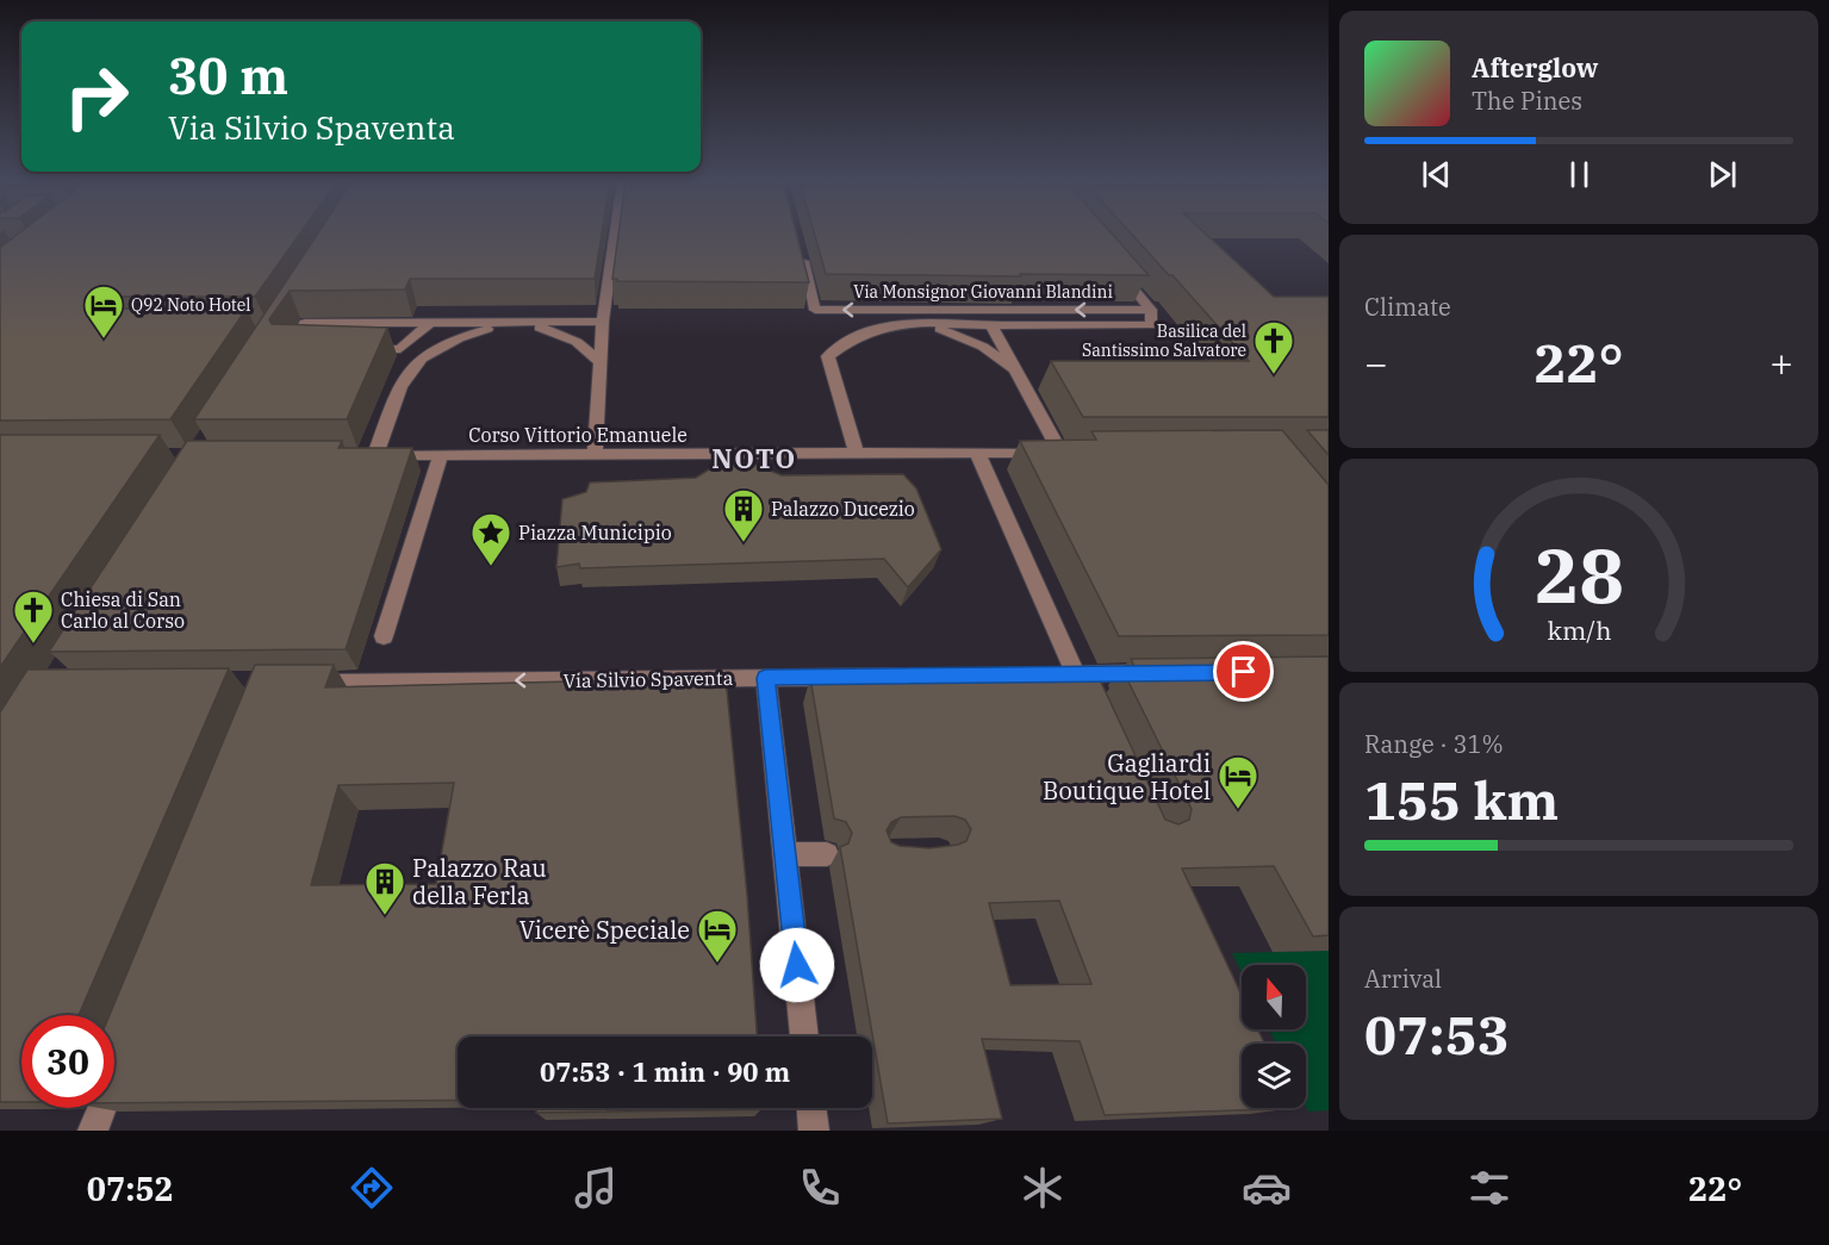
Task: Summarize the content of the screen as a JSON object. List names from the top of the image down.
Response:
{
  "streets": {
    "street": ["Via Monsignor Giovanni Blandini", "Corso Vittorio Emanuele", "Via Silvio Spaventa"]
  },
  "one_way": ["Via Silvio Spaventa"],
  "districts": ["NOTO"],
  "places": {
    "hotel": ["Q92 Noto Hotel", "Gagliardi Boutique Hotel", "Vicerè Speciale"],
    "church": ["Basilica del Santissimo Salvatore", "Chiesa di San Carlo al Corso"],
    "building": ["Palazzo Ducezio", "Palazzo Rau della Ferla"],
    "place": ["Piazza Municipio"]
  },
  "north": "top",
  "page": {
    "turn": ["30 m", "Via Silvio Spaventa"],
    "song": ["Afterglow", "The Pines"],
    "tile": [
      "Climate",
      ["Range · 31%", "155 km"],
      ["Arrival", "07:53"]
    ],
    "heat": ["−", "22°", "+"],
    "limit": "30",
    "trip": "07:53 · 1 min · 90 m",
    "tabs": ["07:52", "22°"],
    "gauge": ["28", "km/h"]
  }
}
